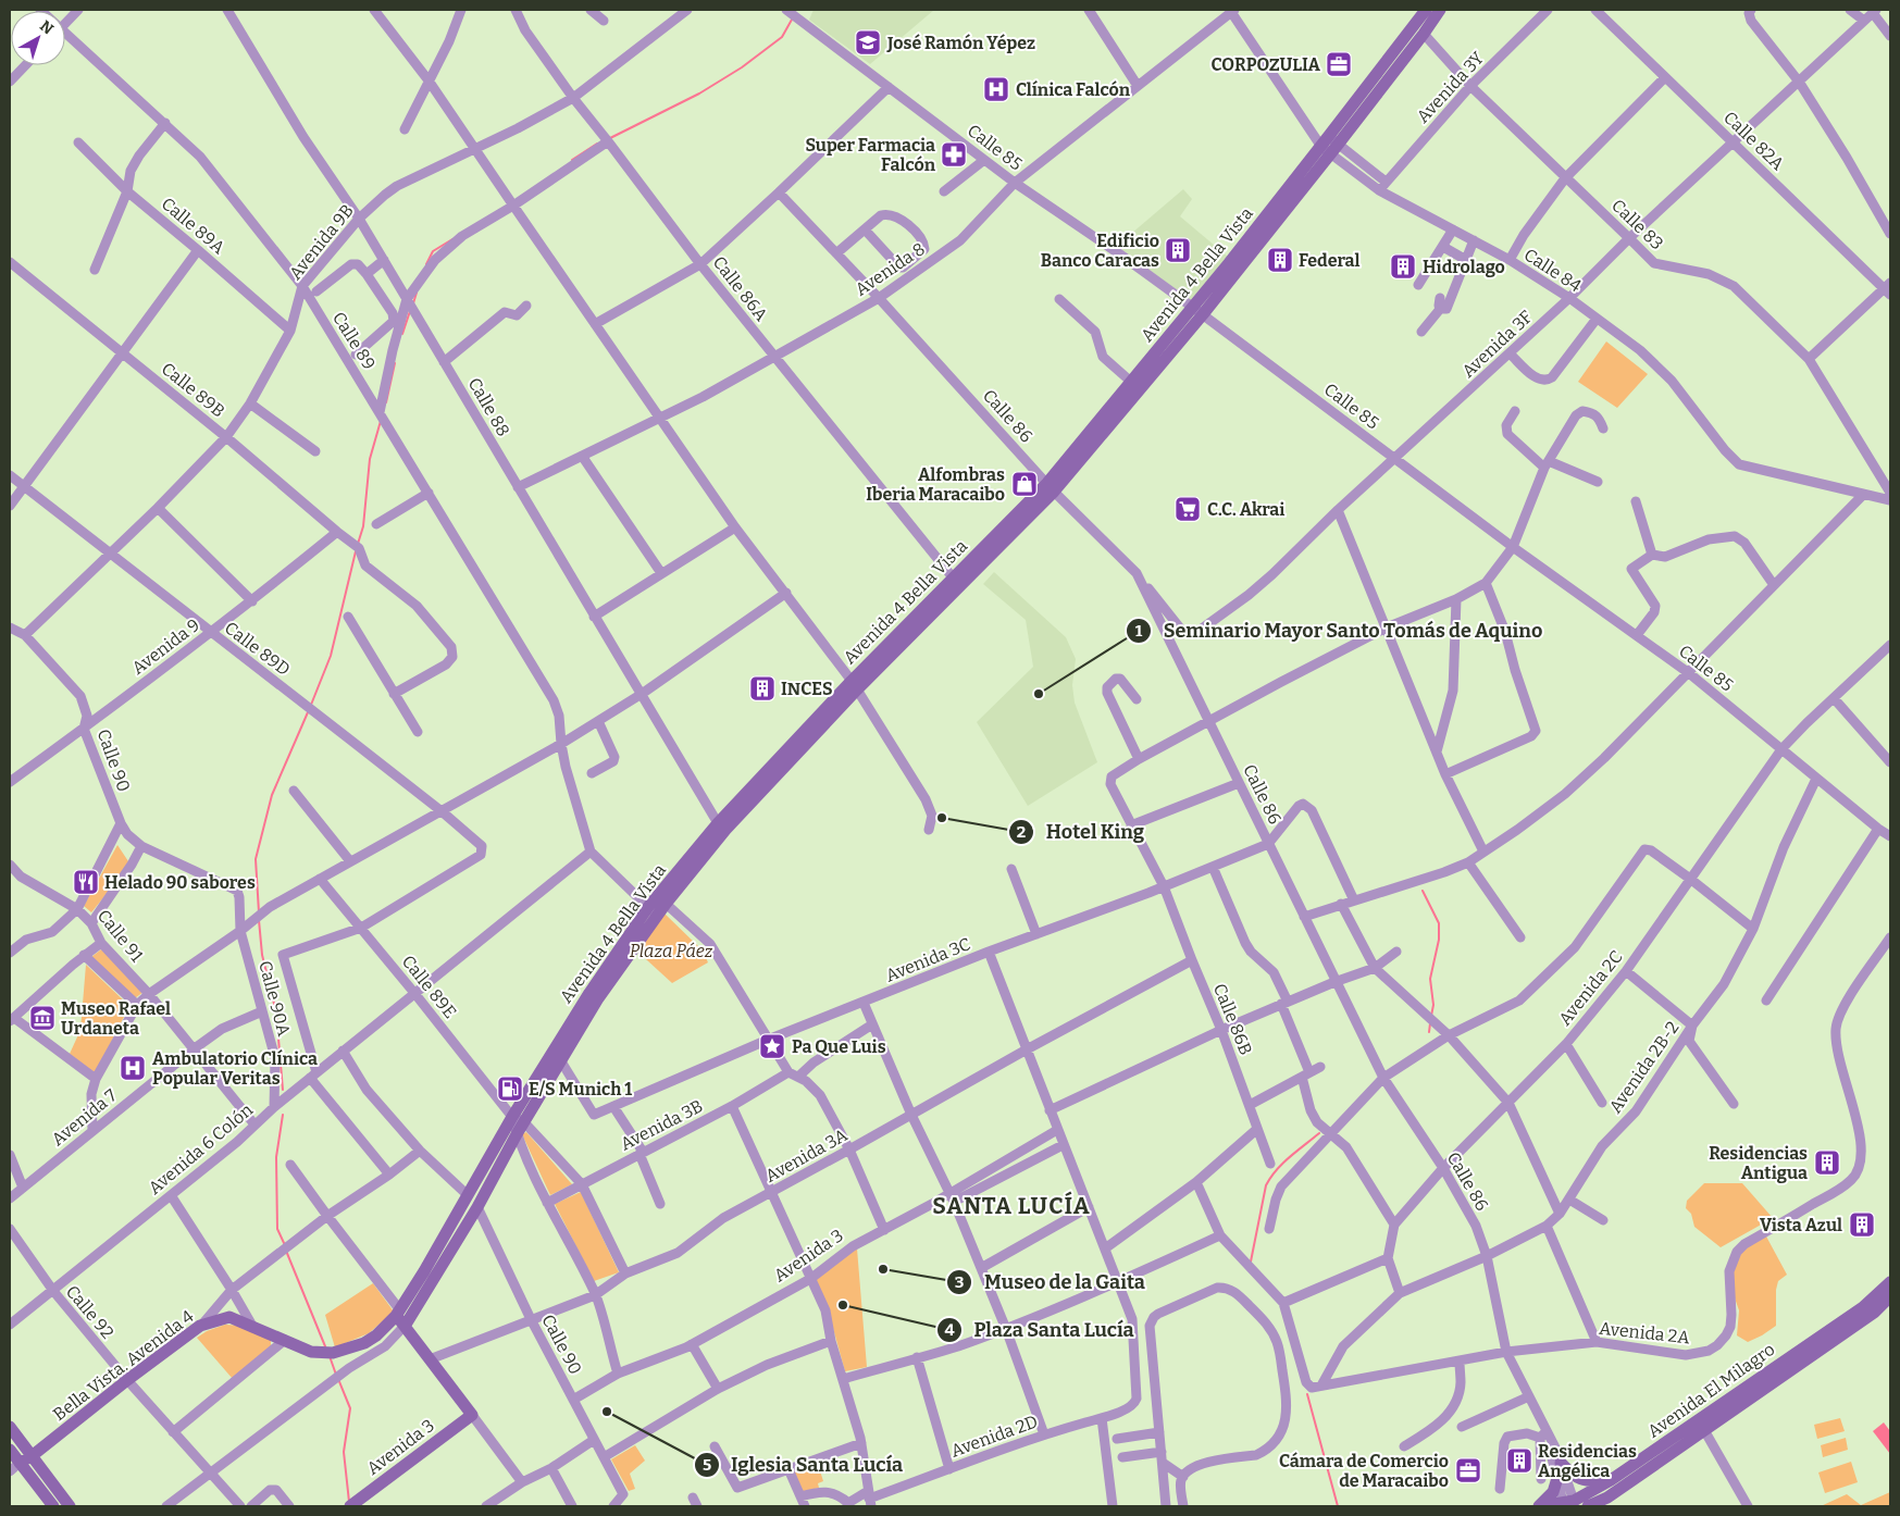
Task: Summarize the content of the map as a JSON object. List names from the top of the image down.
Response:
{
  "streets": {
    "street": [
      "Avenida 3Y",
      "Calle 82A",
      "Calle 85",
      "Calle 83",
      "Calle 89A",
      "Avenida 9B",
      "Avenida 8",
      "Calle 84",
      "Avenida 4 Bella Vista",
      "Calle 86A",
      "Calle 89",
      "Avenida 3F",
      "Calle 89B",
      "Calle 88",
      "Calle 86",
      "Avenida 9",
      "Calle 89D",
      "Calle 90",
      "Calle 91",
      "Avenida 3C",
      "Calle 89E",
      "Avenida 2C",
      "Calle 90A",
      "Calle 86B",
      "Avenida 2B-2",
      "Avenida 7",
      "Avenida 3B",
      "Avenida 6 Colón",
      "Avenida 3A",
      "Avenida 3",
      "Calle 92",
      "Avenida 2A",
      "Bella Vista. Avenida 4",
      "Avenida El Milagro",
      "Avenida 2D"
    ]
  },
  "crossings": [
    ["Avenida 3Y", "Calle 83"],
    ["Avenida 3Y", "Calle 84"],
    ["Calle 82A", "Avenida 3F"],
    ["Calle 85", "Avenida 8"],
    ["Calle 85", "Avenida 4 Bella Vista"],
    ["Calle 85", "Avenida 3F"],
    ["Calle 85", "Avenida 2C"],
    ["Calle 85", "Avenida 2B-2"],
    ["Calle 83", "Avenida 4 Bella Vista"],
    ["Calle 83", "Avenida 3F"],
    ["Calle 89A", "Avenida 9B"],
    ["Avenida 9B", "Calle 86A"],
    ["Avenida 9B", "Calle 89"],
    ["Avenida 9B", "Calle 89B"],
    ["Avenida 9B", "Calle 88"],
    ["Avenida 9B", "Calle 89D"],
    ["Avenida 9B", "Calle 90"],
    ["Avenida 8", "Calle 84"],
    ["Avenida 8", "Calle 86A"],
    ["Avenida 8", "Calle 88"],
    ["Avenida 8", "Calle 86"],
    ["Calle 84", "Avenida 4 Bella Vista"],
    ["Calle 84", "Avenida 3F"],
    ["Avenida 4 Bella Vista", "Calle 86A"],
    ["Avenida 4 Bella Vista", "Calle 88"],
    ["Avenida 4 Bella Vista", "Calle 86"],
    ["Avenida 4 Bella Vista", "Calle 90"],
    ["Avenida 4 Bella Vista", "Avenida 3C"],
    ["Avenida 4 Bella Vista", "Calle 89E"],
    ["Avenida 4 Bella Vista", "Bella Vista. Avenida 4"],
    ["Calle 89", "Avenida 6 Colón"],
    ["Avenida 3F", "Calle 86"],
    ["Calle 89B", "Avenida 9"],
    ["Calle 86", "Avenida 3C"],
    ["Calle 86", "Avenida 2C"],
    ["Calle 86", "Avenida 2B-2"],
    ["Calle 86", "Avenida 2A"],
    ["Calle 86", "Avenida El Milagro"],
    ["Avenida 9", "Calle 89D"],
    ["Avenida 9", "Calle 90"],
    ["Calle 89D", "Calle 89E"],
    ["Calle 90", "Calle 90A"],
    ["Calle 90", "Avenida 3A"],
    ["Calle 90", "Avenida 3"],
    ["Calle 91", "Avenida 7"],
    ["Calle 91", "Avenida 6 Colón"],
    ["Avenida 3C", "Calle 86B"],
    ["Calle 89E", "Avenida 6 Colón"],
    ["Calle 90A", "Avenida 7"],
    ["Calle 90A", "Avenida 6 Colón"],
    ["Calle 86B", "Avenida 3A"],
    ["Avenida 2B-2", "Avenida 2A"],
    ["Avenida 6 Colón", "Calle 92"],
    ["Calle 92", "Bella Vista. Avenida 4"]
  ],
  "districts": ["SANTA LUCÍA"],
  "parks": ["Plaza Páez"],
  "places": {
    "school or university": ["José Ramón Yépez"],
    "office": ["CORPOZULIA", "Cámara de Comercio de Maracaibo"],
    "hospital": ["Clínica Falcón", "Ambulatorio Clínica Popular Veritas"],
    "pharmacy": ["Super Farmacia Falcón"],
    "building": [
      "Edificio Banco Caracas",
      "Federal",
      "Hidrolago",
      "INCES",
      "Residencias Antigua",
      "Vista Azul",
      "Residencias Angélica"
    ],
    "shop": ["Alfombras Iberia Maracaibo"],
    "supermarket": ["C.C. Akrai"],
    "other": [
      "Seminario Mayor Santo Tomás de Aquino",
      "Hotel King",
      "Museo de la Gaita",
      "Plaza Santa Lucía",
      "Iglesia Santa Lucía"
    ],
    "restaurant": ["Helado 90 sabores"],
    "museum": ["Museo Rafael Urdaneta"],
    "place": ["Pa Que Luis"],
    "fuel station": ["E/S Munich 1"]
  },
  "north": "top right"
}
